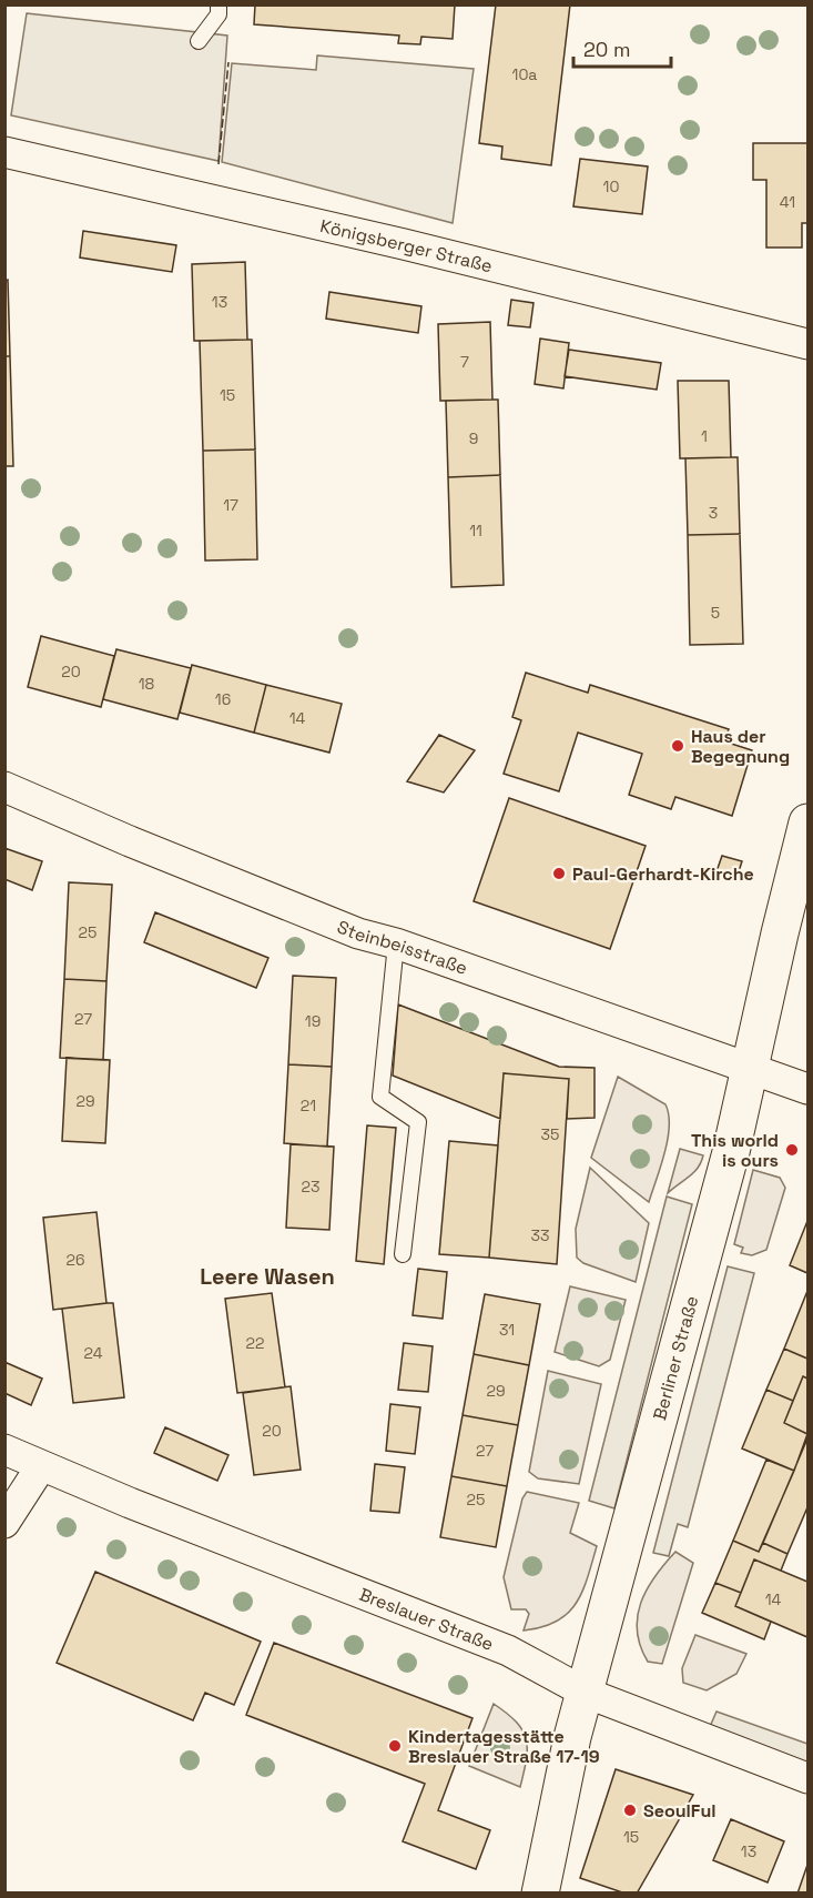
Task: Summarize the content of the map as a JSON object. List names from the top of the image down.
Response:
{
  "streets": {
    "street": [
      "Königsberger Straße",
      "Steinbeisstraße",
      "Berliner Straße",
      "Breslauer Straße"
    ]
  },
  "crossings": [
    ["Steinbeisstraße", "Berliner Straße"],
    ["Berliner Straße", "Breslauer Straße"]
  ],
  "districts": ["Leere Wasen"],
  "places": [
    "Haus der Begegnung",
    "Paul-Gerhardt-Kirche",
    "This world is ours",
    "Kindertagesstätte Breslauer Straße 17-19",
    "SeoulFul"
  ],
  "house_numbers": [
    "10a",
    "10",
    "41",
    "13",
    "7",
    "15",
    "1",
    "9",
    "17",
    "3",
    "11",
    "5",
    "20",
    "18",
    "16",
    "14",
    "25",
    "27",
    "19",
    "29",
    "21",
    "35",
    "23",
    "33",
    "26",
    "31",
    "22",
    "24",
    "29",
    "20",
    "27",
    "25",
    "14",
    "15",
    "13"
  ],
  "scale_bar": "20 m"
}
